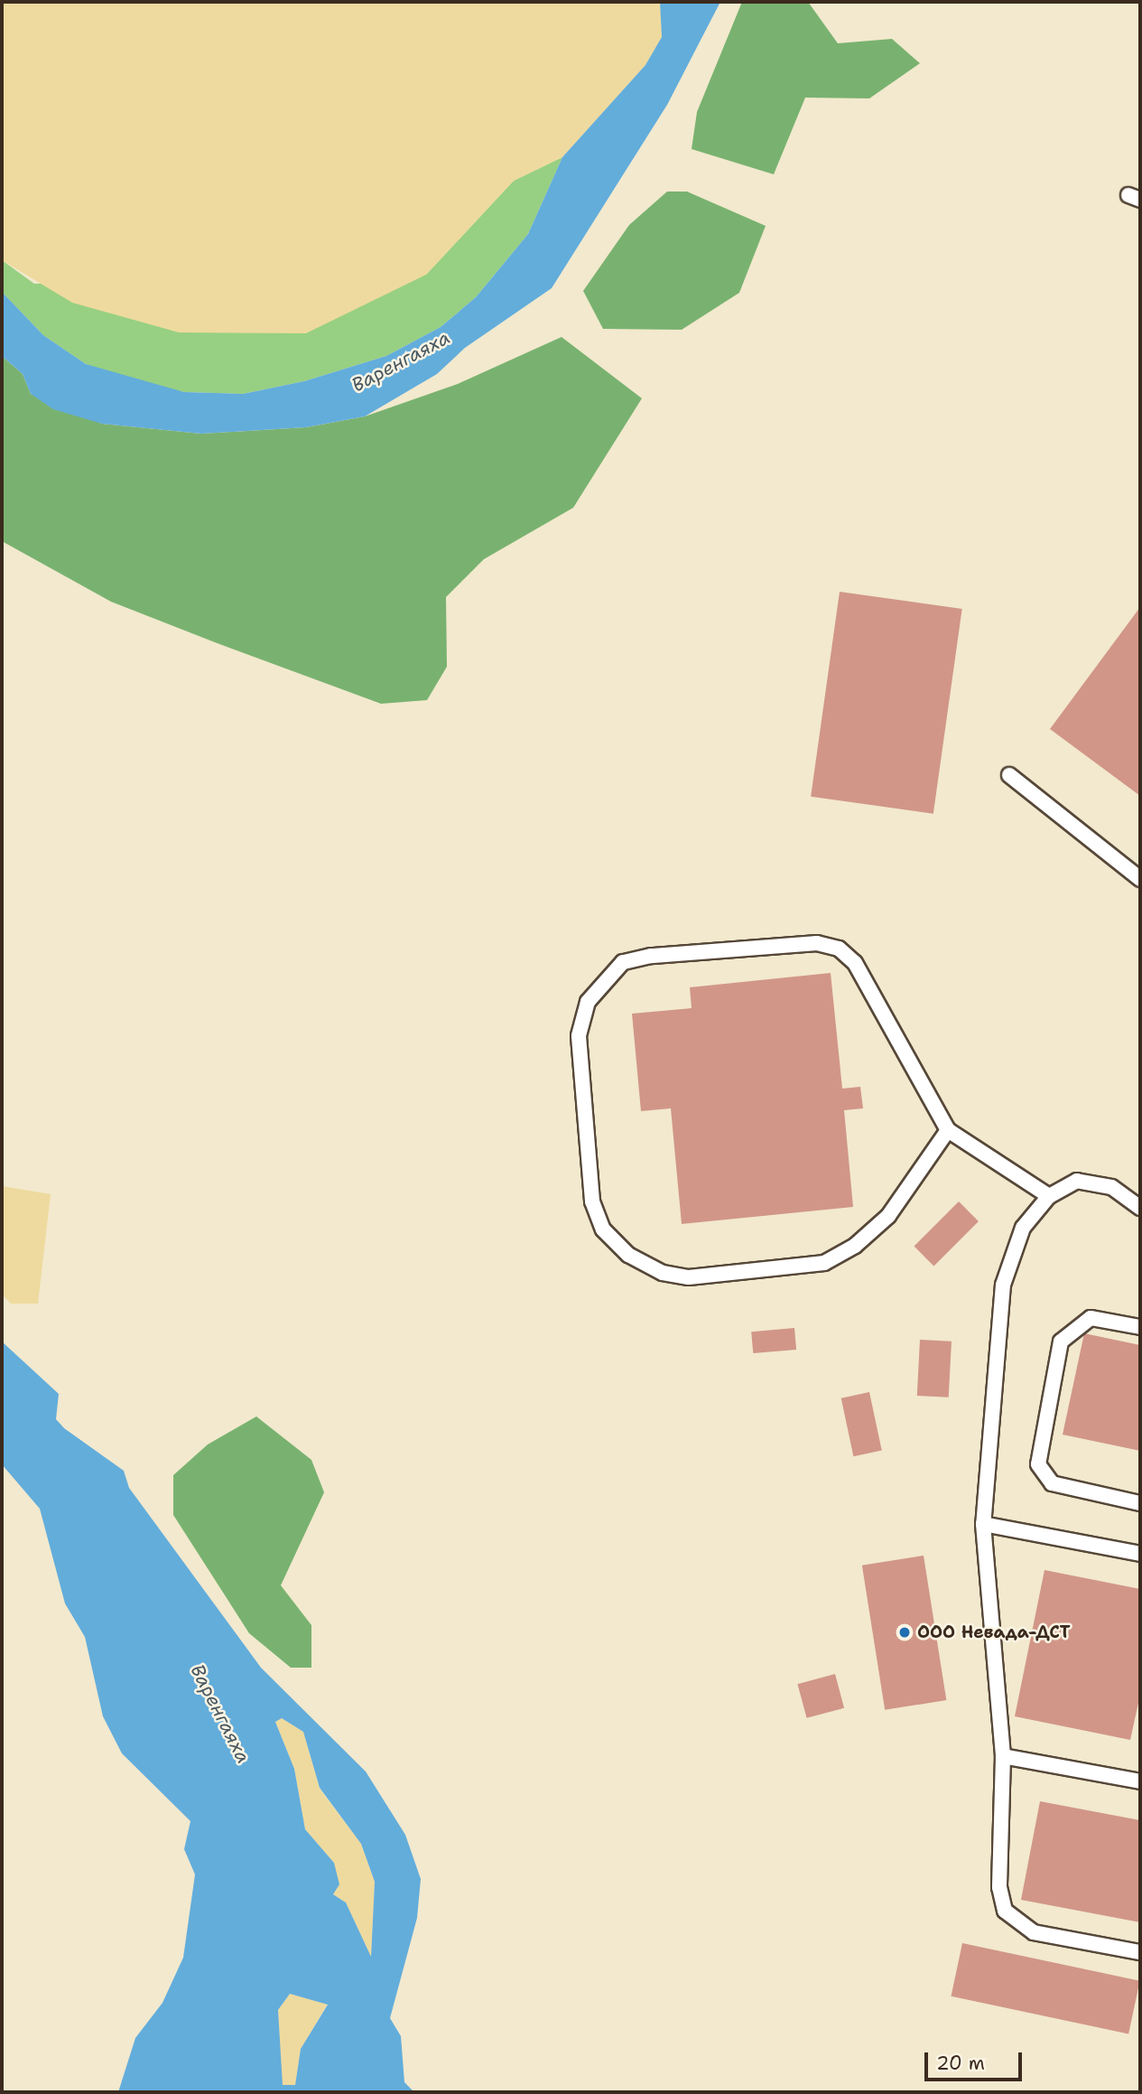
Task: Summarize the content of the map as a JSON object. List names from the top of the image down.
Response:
{
  "water": ["Варенгаяха"],
  "places": ["ООО Невада-ДСТ"],
  "scale_bar": "20 m"
}
